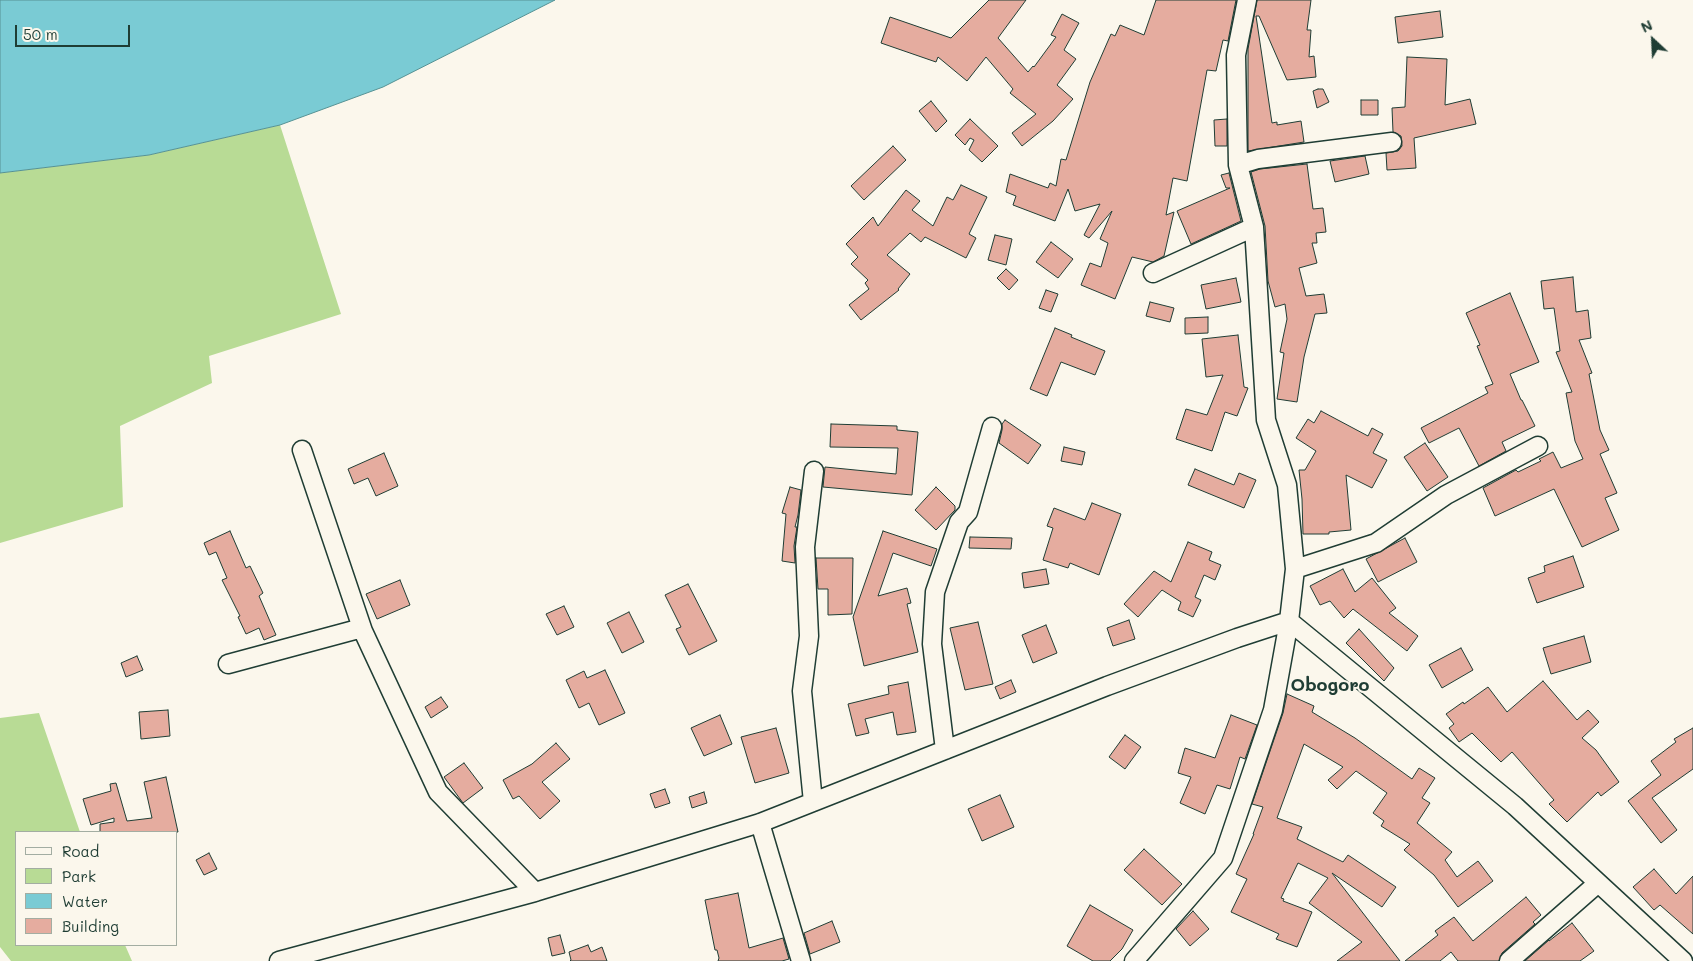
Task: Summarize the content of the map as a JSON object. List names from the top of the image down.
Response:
{
  "districts": ["Obogoro"],
  "legend": [
    "Road",
    "Park",
    "Water",
    "Building"
  ],
  "scale_bar": "50 m",
  "north": "top left"
}
